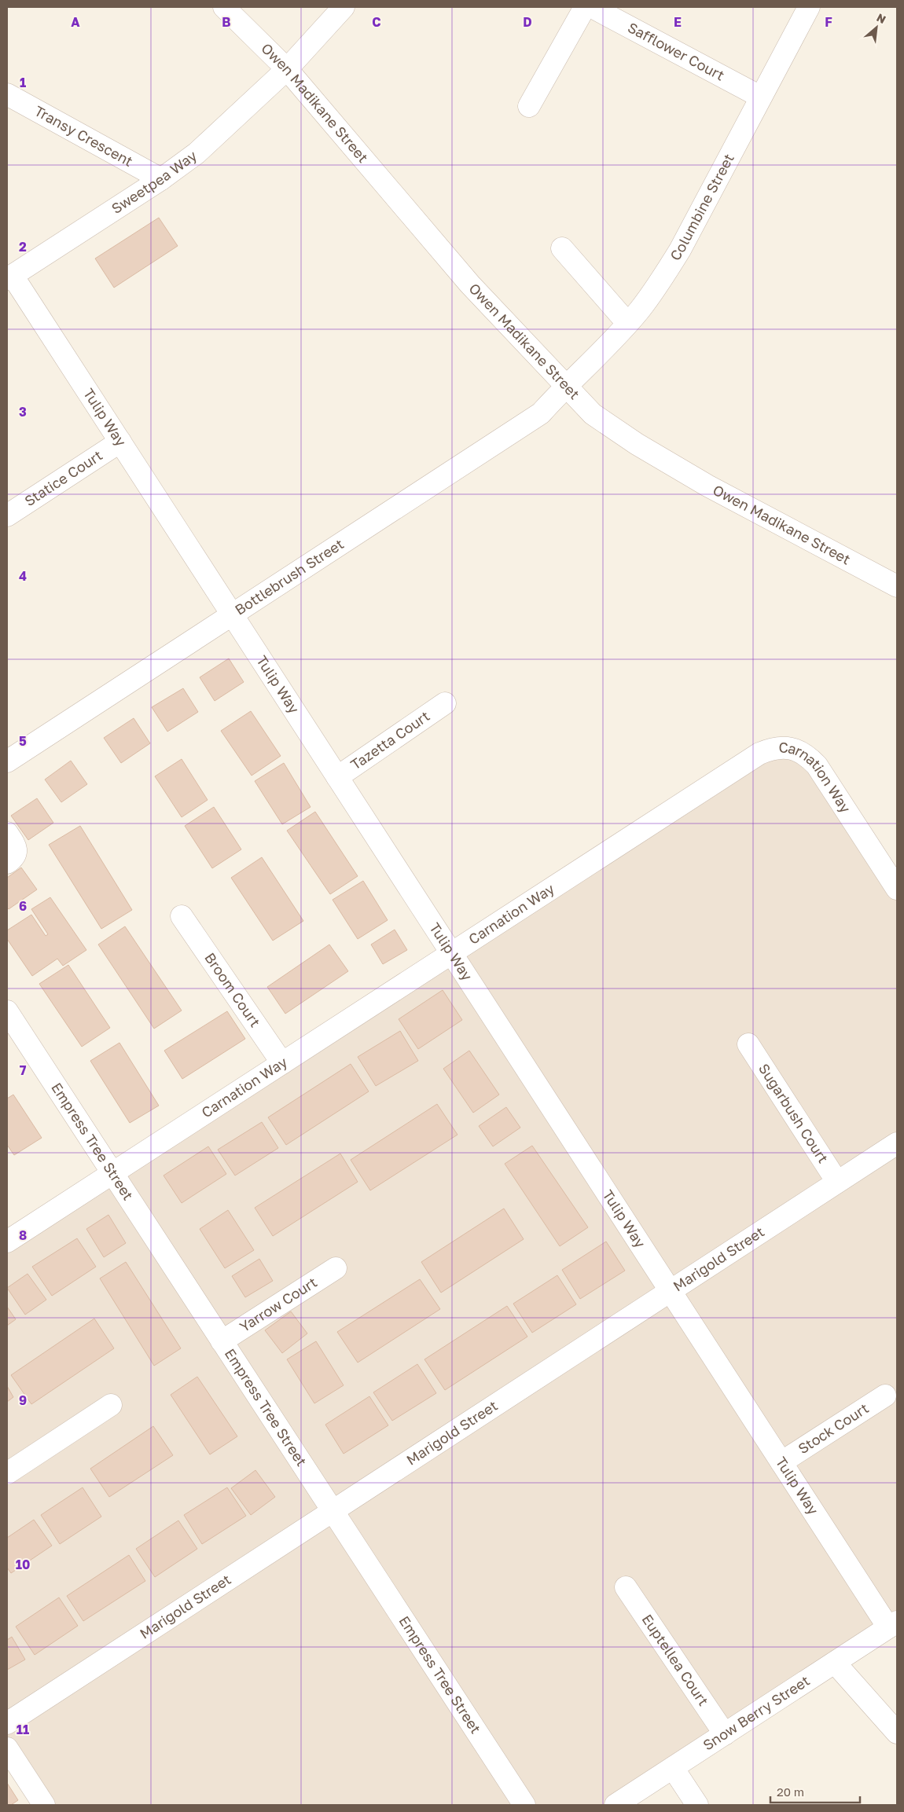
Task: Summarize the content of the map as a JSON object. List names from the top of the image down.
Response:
{
  "streets": {
    "street": [
      "Safflower Court",
      "Owen Madikane Street",
      "Transy Crescent",
      "Sweetpea Way",
      "Columbine Street",
      "Tulip Way",
      "Statice Court",
      "Bottlebrush Street",
      "Tazetta Court",
      "Carnation Way",
      "Broom Court",
      "Sugarbush Court",
      "Empress Tree Street",
      "Marigold Street",
      "Yarrow Court",
      "Stock Court",
      "Euptellea Court",
      "Snow Berry Street"
    ]
  },
  "crossings": [
    ["Safflower Court", "Columbine Street"],
    ["Owen Madikane Street", "Sweetpea Way"],
    ["Owen Madikane Street", "Columbine Street"],
    ["Owen Madikane Street", "Bottlebrush Street"],
    ["Transy Crescent", "Sweetpea Way"],
    ["Sweetpea Way", "Tulip Way"],
    ["Columbine Street", "Bottlebrush Street"],
    ["Tulip Way", "Statice Court"],
    ["Tulip Way", "Bottlebrush Street"],
    ["Tulip Way", "Tazetta Court"],
    ["Tulip Way", "Carnation Way"],
    ["Tulip Way", "Marigold Street"],
    ["Tulip Way", "Stock Court"],
    ["Tulip Way", "Snow Berry Street"],
    ["Carnation Way", "Broom Court"],
    ["Carnation Way", "Empress Tree Street"],
    ["Sugarbush Court", "Marigold Street"],
    ["Empress Tree Street", "Marigold Street"],
    ["Empress Tree Street", "Yarrow Court"],
    ["Euptellea Court", "Snow Berry Street"]
  ],
  "scale_bar": "20 m",
  "north": "top right",
  "grid": {
    "columns": [
      "A",
      "B",
      "C",
      "D",
      "E",
      "F"
    ],
    "rows": [
      "1",
      "2",
      "3",
      "4",
      "5",
      "6",
      "7",
      "8",
      "9",
      "10",
      "11"
    ]
  }
}
